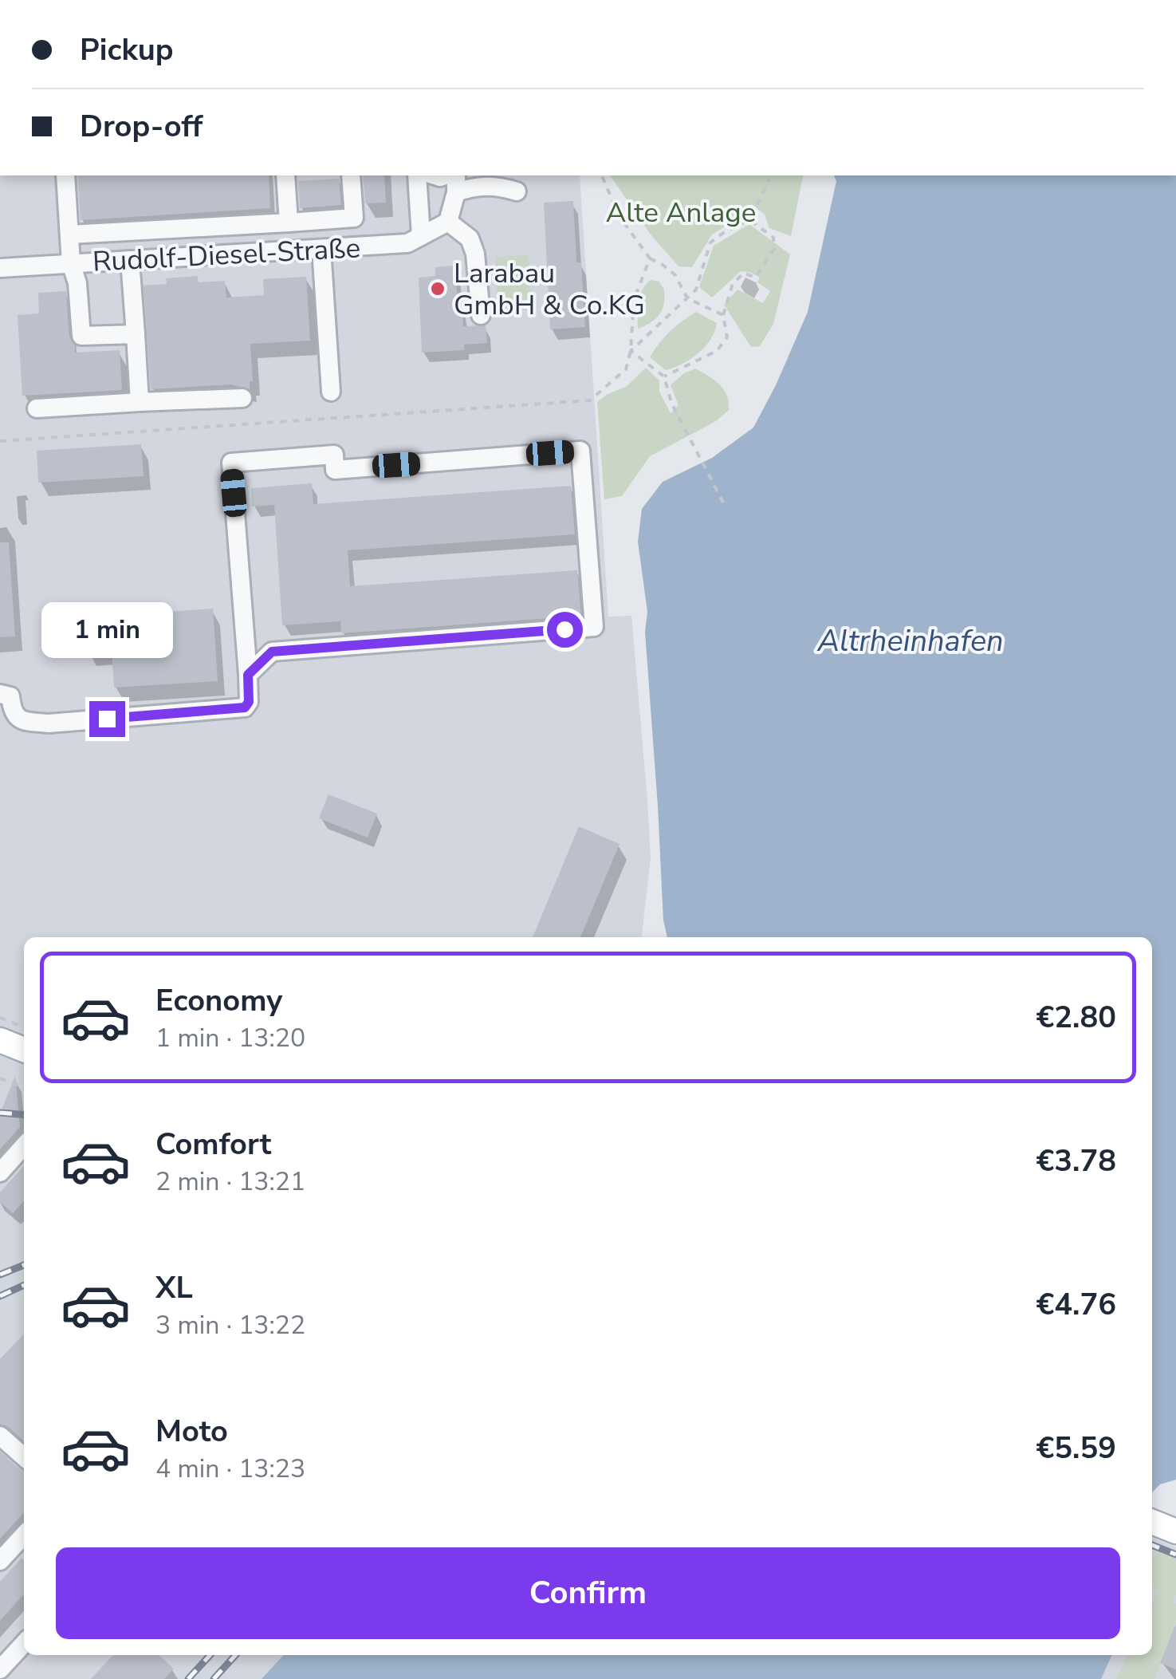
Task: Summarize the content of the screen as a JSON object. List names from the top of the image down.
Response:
{
  "streets": {
    "street": ["Rudolf-Diesel-Straße"]
  },
  "water": ["Altrheinhafen"],
  "parks": ["Alte Anlage"],
  "places": ["Larabau GmbH & Co.KG"],
  "page": {
    "banner": ["Pickup", "Drop-off"],
    "bubble": "1 min",
    "list": [
      {
        "name": "Economy",
        "note": "1 min · 13:20",
        "value": "€2.80"
      },
      {
        "name": "Comfort",
        "note": "2 min · 13:21",
        "value": "€3.78"
      },
      {
        "name": "XL",
        "note": "3 min · 13:22",
        "value": "€4.76"
      },
      {
        "name": "Moto",
        "note": "4 min · 13:23",
        "value": "€5.59"
      }
    ],
    "buttons": "Confirm"
  }
}
